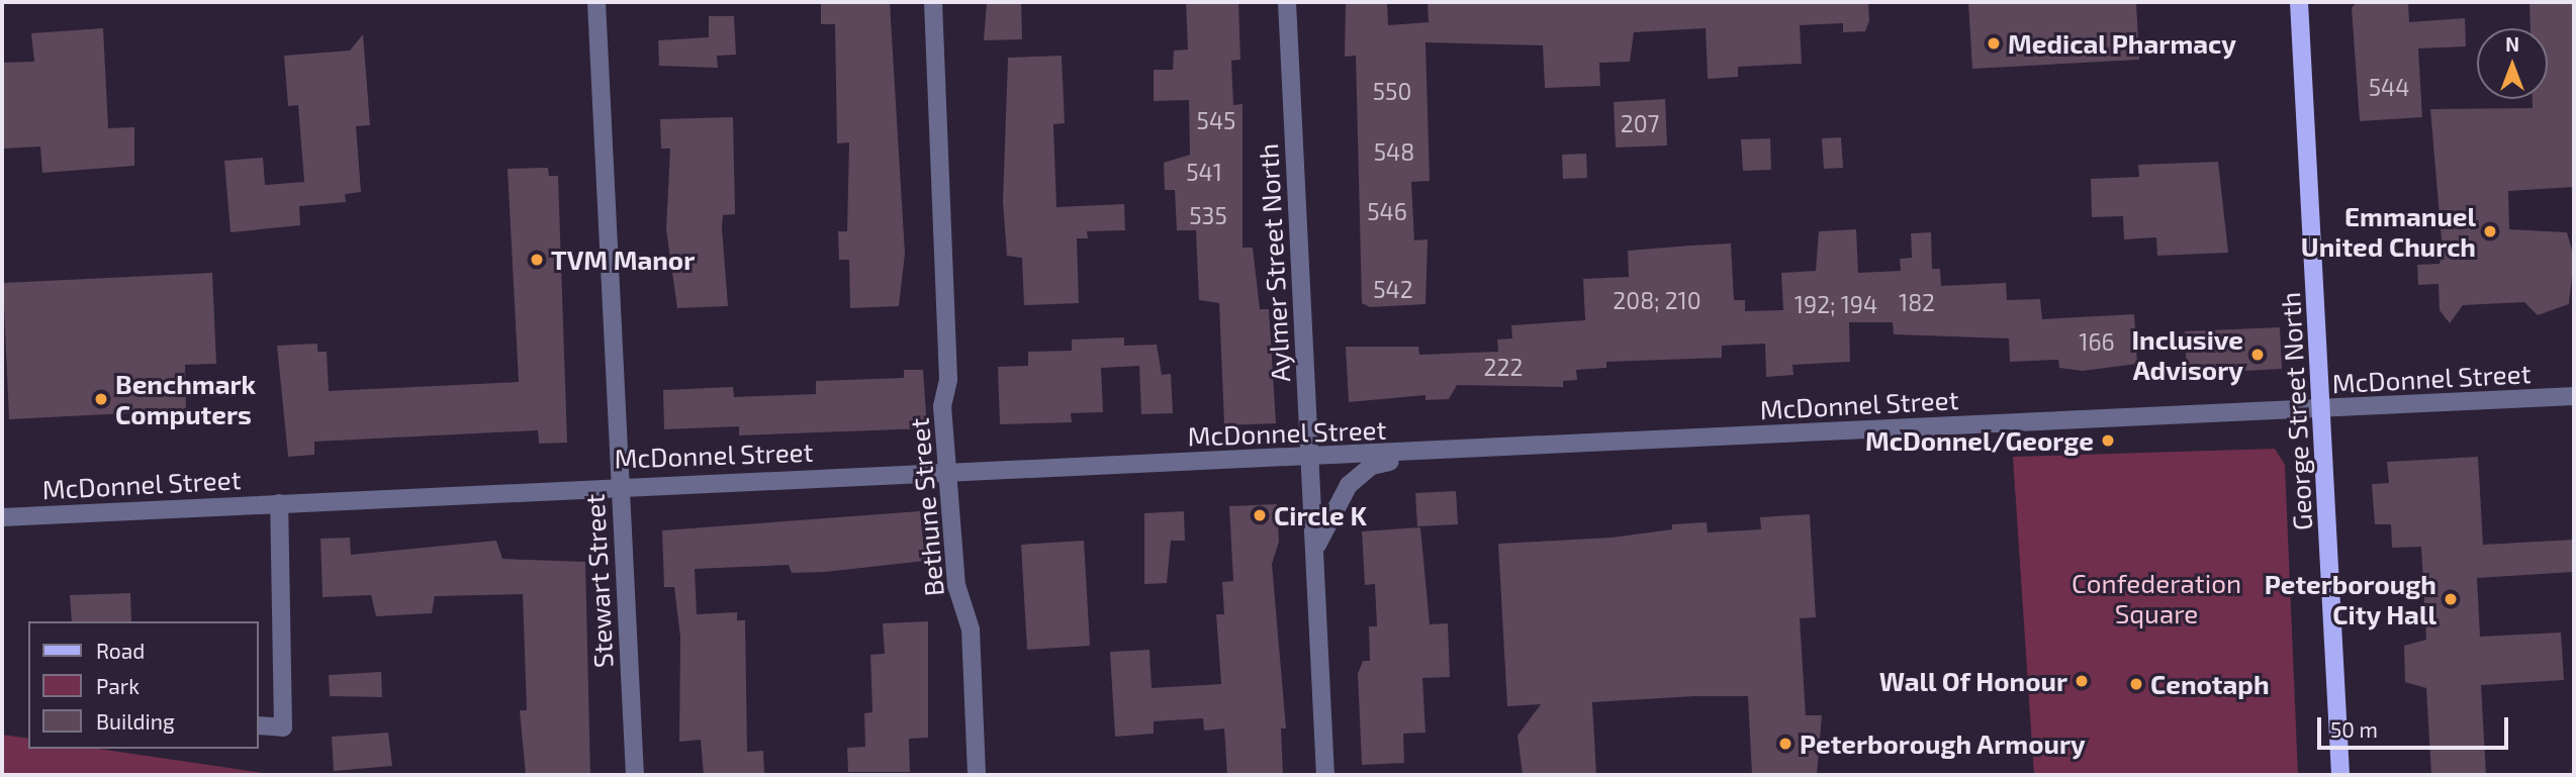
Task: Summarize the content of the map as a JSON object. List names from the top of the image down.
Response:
{
  "streets": {
    "main road": ["George Street North"],
    "street": [
      "Aylmer Street North",
      "McDonnel Street",
      "Bethune Street",
      "Stewart Street"
    ]
  },
  "crossings": [
    ["Aylmer Street North", "McDonnel Street"],
    ["McDonnel Street", "George Street North"],
    ["McDonnel Street", "Bethune Street"],
    ["McDonnel Street", "Stewart Street"]
  ],
  "parks": ["Confederation Square"],
  "places": [
    "Medical Pharmacy",
    "Emmanuel United Church",
    "TVM Manor",
    "Inclusive Advisory",
    "Benchmark Computers",
    "McDonnel/George",
    "Circle K",
    "Peterborough City Hall",
    "Wall Of Honour",
    "Cenotaph",
    "Peterborough Armoury"
  ],
  "house_numbers": [
    "544",
    "550",
    "545",
    "207",
    "548",
    "541",
    "546",
    "535",
    "542",
    "208; 210",
    "182",
    "192; 194",
    "166",
    "222"
  ],
  "legend": ["Road", "Park", "Building"],
  "scale_bar": "50 m",
  "north": "top"
}
